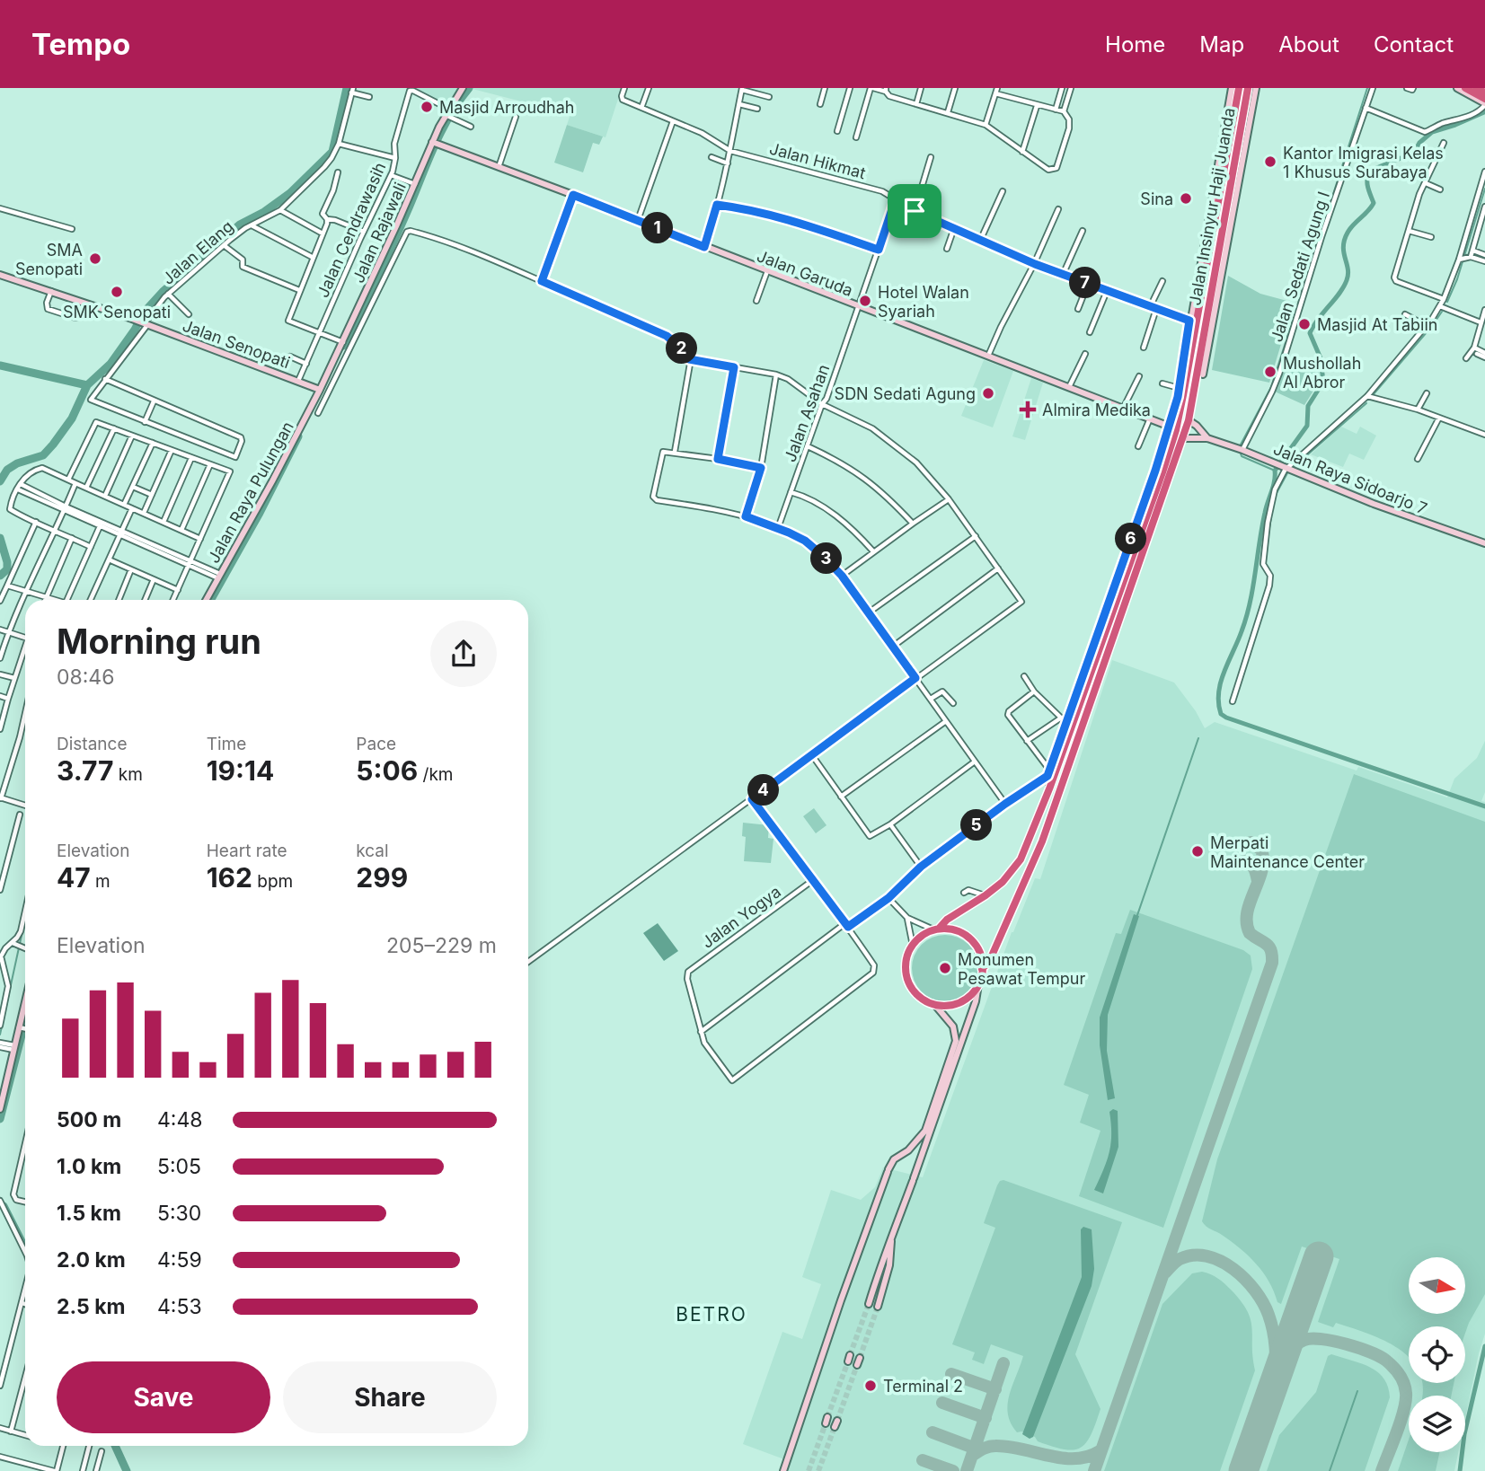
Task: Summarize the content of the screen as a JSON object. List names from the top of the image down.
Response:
{
  "streets": {
    "highway": ["Jalan Insinyur Haji Juanda"],
    "street": [
      "Jalan Hikmat",
      "Jalan Cendrawasih",
      "Jalan Rajawali",
      "Jalan Elang",
      "Jalan Sedati Agung I",
      "Jalan Garuda",
      "Jalan Senopati",
      "Jalan Asahan",
      "Jalan Raya Sidoarjo 7",
      "Jalan Raya Pulungan",
      "Jalan Yogya"
    ]
  },
  "crossings": [
    ["Jalan Hikmat", "Jalan Insinyur Haji Juanda"],
    ["Jalan Hikmat", "Jalan Asahan"],
    ["Jalan Insinyur Haji Juanda", "Jalan Garuda"],
    ["Jalan Insinyur Haji Juanda", "Jalan Raya Sidoarjo 7"],
    ["Jalan Cendrawasih", "Jalan Rajawali"],
    ["Jalan Cendrawasih", "Jalan Senopati"],
    ["Jalan Rajawali", "Jalan Garuda"],
    ["Jalan Rajawali", "Jalan Senopati"],
    ["Jalan Rajawali", "Jalan Raya Pulungan"],
    ["Jalan Elang", "Jalan Senopati"],
    ["Jalan Sedati Agung I", "Jalan Raya Sidoarjo 7"],
    ["Jalan Garuda", "Jalan Asahan"],
    ["Jalan Senopati", "Jalan Raya Pulungan"]
  ],
  "districts": ["BETRO"],
  "places": {
    "other": [
      "Masjid Arroudhah",
      "Kantor Imigrasi Kelas 1 Khusus Surabaya",
      "Sina",
      "SMA Senopati",
      "SMK Senopati",
      "Hotel Walan Syariah",
      "Masjid At Tabiin",
      "Mushollah Al Abror",
      "SDN Sedati Agung",
      "Merpati Maintenance Center",
      "Monumen Pesawat Tempur",
      "Terminal 2"
    ],
    "health": ["Almira Medika"]
  },
  "north": "right",
  "page": {
    "header": "Tempo",
    "nav": [
      "Home",
      "Map",
      "About",
      "Contact"
    ],
    "pins": [
      "1",
      "7",
      "2",
      "6",
      "3",
      "4",
      "5"
    ],
    "heading": ["Morning run", "08:46"],
    "stats": [
      ["Distance", "3.77 km"],
      ["Time", "19:14"],
      ["Pace", "5:06 /km"],
      ["Elevation", "47 m"],
      ["Heart rate", "162 bpm"],
      ["kcal", "299"]
    ],
    "chart": ["Elevation", "205–229 m"],
    "list": [
      {
        "name": "500 m",
        "note": "4:48"
      },
      {
        "name": "1.0 km",
        "note": "5:05"
      },
      {
        "name": "1.5 km",
        "note": "5:30"
      },
      {
        "name": "2.0 km",
        "note": "4:59"
      },
      {
        "name": "2.5 km",
        "note": "4:53"
      }
    ],
    "buttons": ["Save", "Share"]
  }
}
